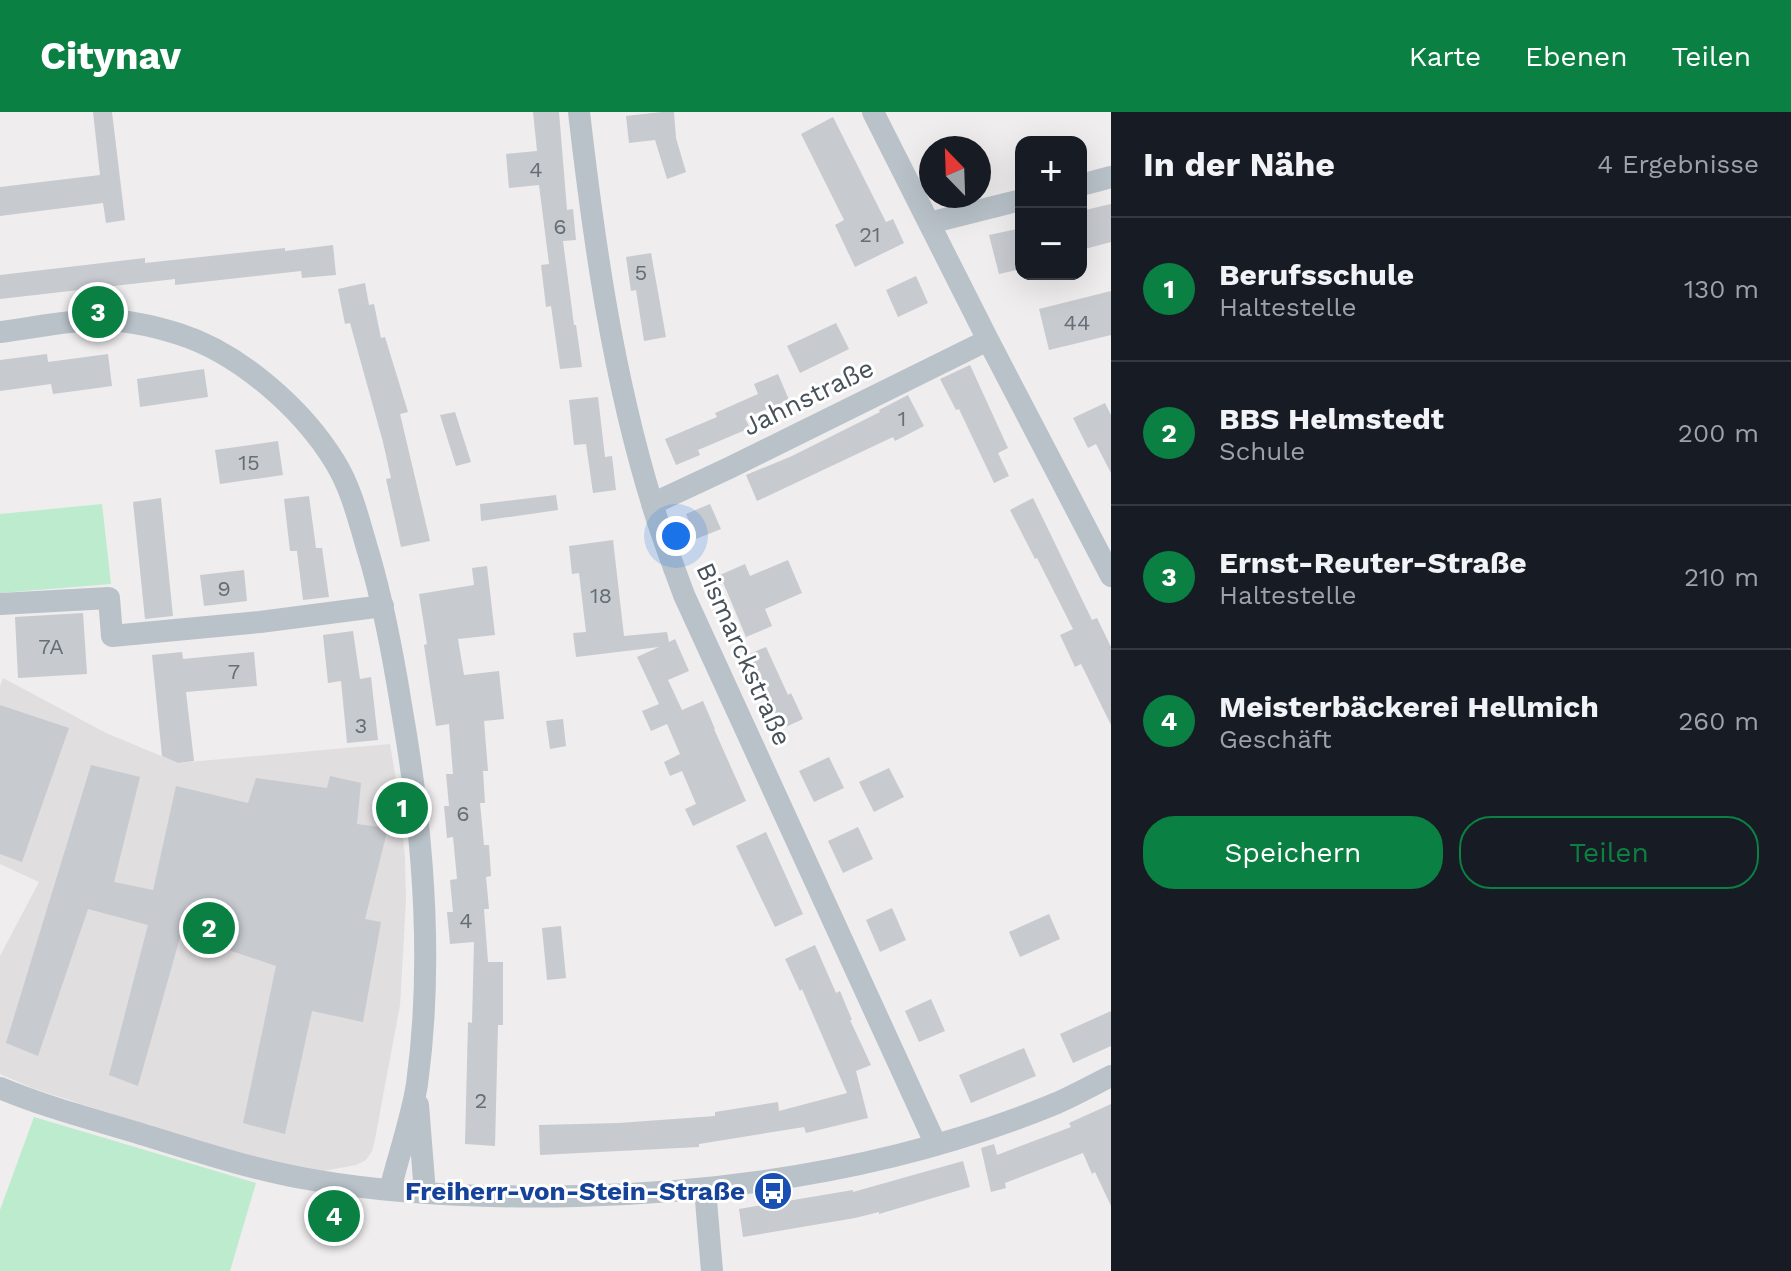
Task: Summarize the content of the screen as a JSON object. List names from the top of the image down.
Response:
{
  "streets": {
    "street": ["Jahnstraße", "Bismarckstraße"]
  },
  "crossings": [
    ["Jahnstraße", "Bismarckstraße"]
  ],
  "places": {
    "bus stop": ["Freiherr-von-Stein-Straße"]
  },
  "house_numbers": [
    "4",
    "6",
    "21",
    "5",
    "44",
    "1",
    "15",
    "9",
    "18",
    "7A",
    "7",
    "3",
    "6",
    "4",
    "2"
  ],
  "north": "top left",
  "page": {
    "header": "Citynav",
    "nav": ["Karte", "Ebenen", "Teilen"],
    "heading": ["In der Nähe", "4 Ergebnisse"],
    "map_buttons": ["+", "−"],
    "list": [
      {
        "mark": "1",
        "name": "Berufsschule",
        "note": "Haltestelle",
        "value": "130 m"
      },
      {
        "mark": "2",
        "name": "BBS Helmstedt",
        "note": "Schule",
        "value": "200 m"
      },
      {
        "mark": "3",
        "name": "Ernst-Reuter-Straße",
        "note": "Haltestelle",
        "value": "210 m"
      },
      {
        "mark": "4",
        "name": "Meisterbäckerei Hellmich",
        "note": "Geschäft",
        "value": "260 m"
      }
    ],
    "pins": [
      "3",
      "1",
      "2",
      "4"
    ],
    "buttons": ["Speichern", "Teilen"]
  }
}
